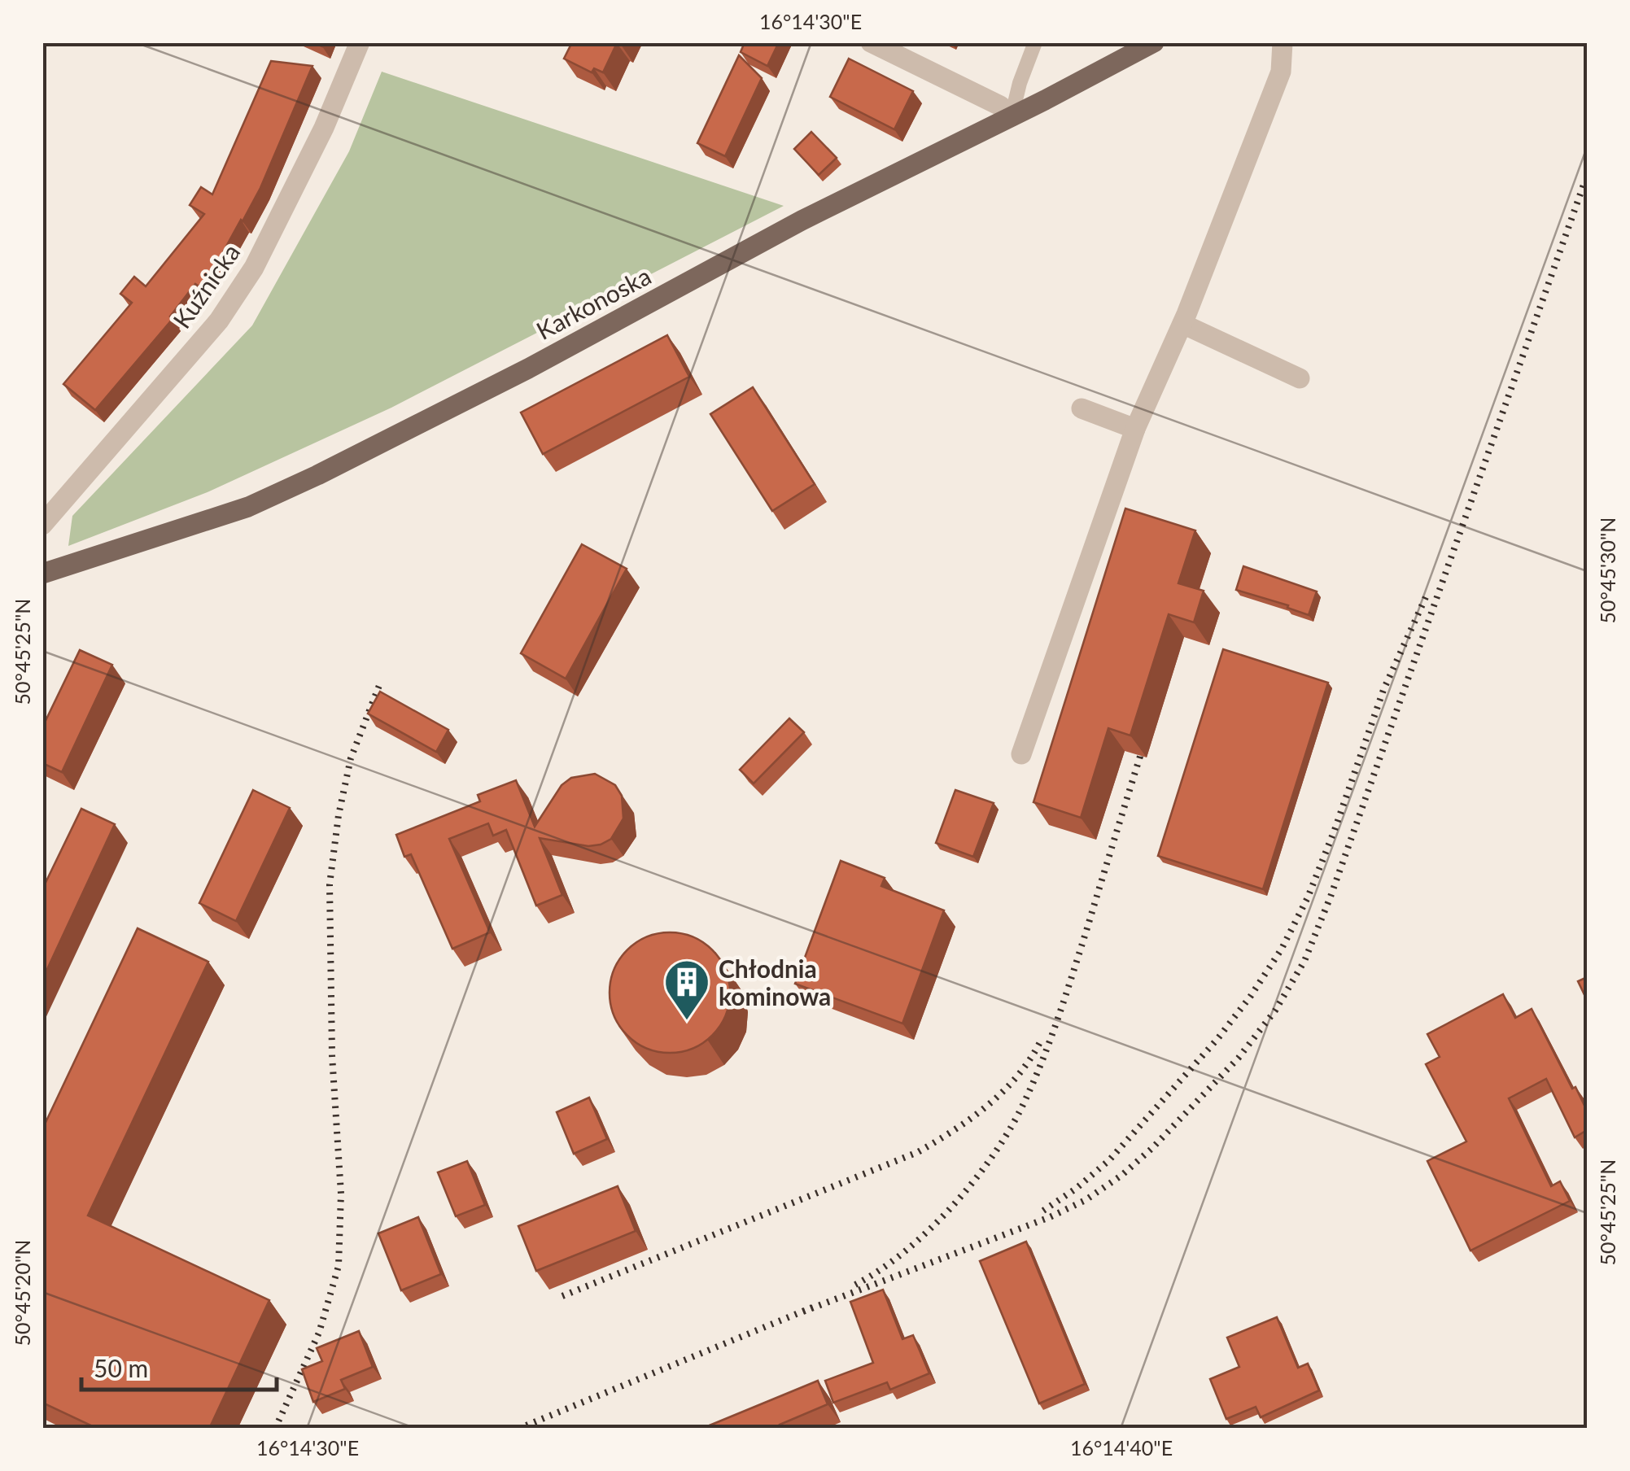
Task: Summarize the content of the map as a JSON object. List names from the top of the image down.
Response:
{
  "streets": {
    "main road": ["Karkonoska"],
    "street": ["Kuźnicka"]
  },
  "places": {
    "building": ["Chłodnia kominowa"]
  },
  "scale_bar": "50 m",
  "coordinates": [
    "16°14'30\"E",
    "50°45'30\"N",
    "50°45'25\"N",
    "50°45'20\"N",
    "16°14'40\"E"
  ]
}
